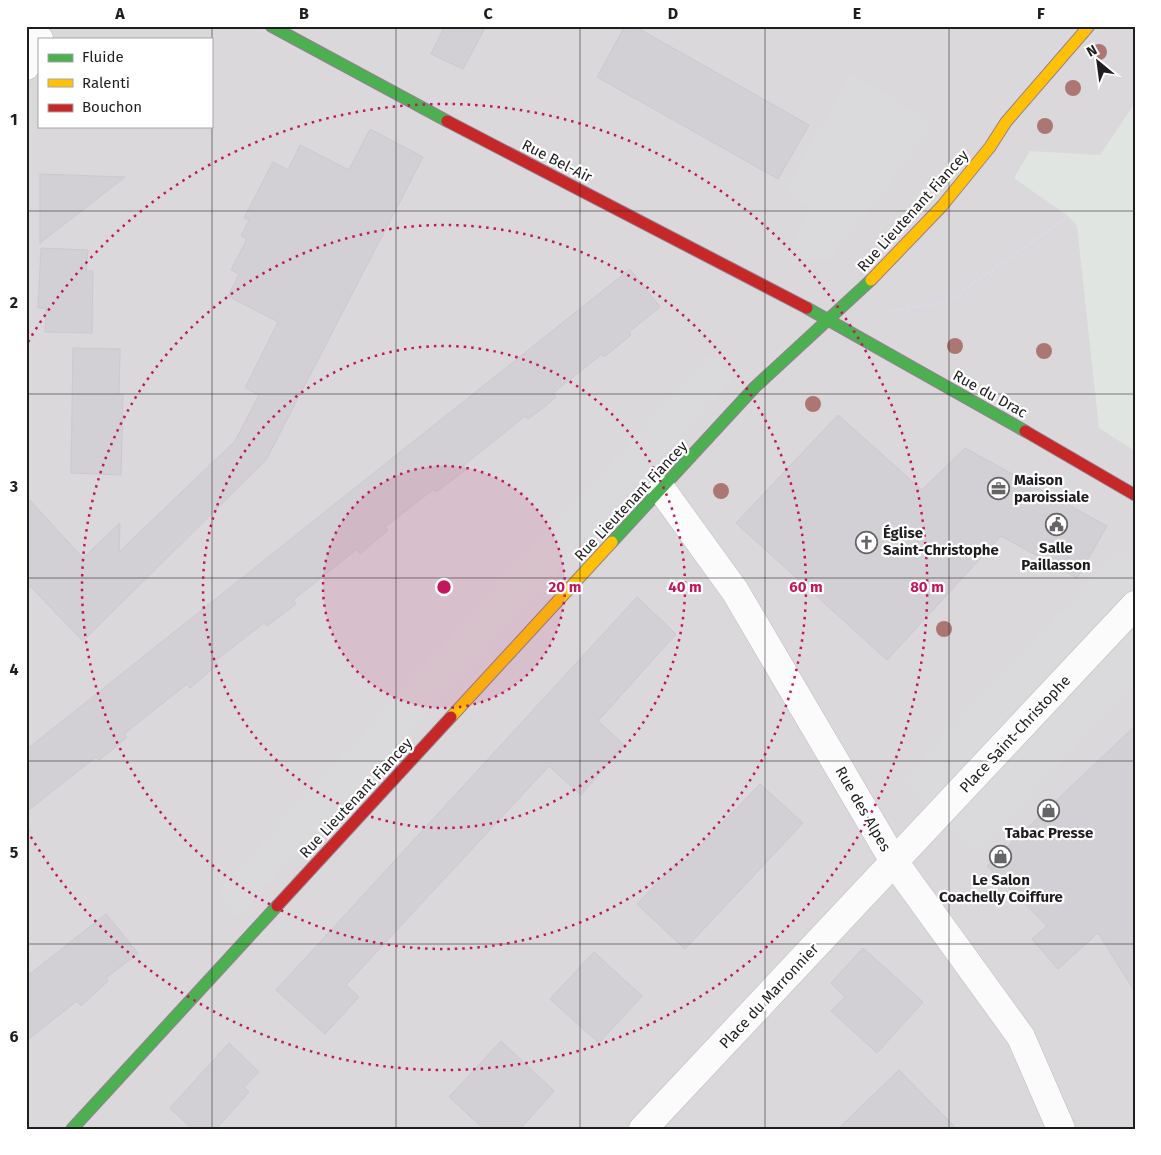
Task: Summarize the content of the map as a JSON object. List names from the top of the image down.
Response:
{
  "streets": {
    "street": [
      "Rue Bel-Air",
      "Rue Lieutenant Fiancey",
      "Rue du Drac",
      "Place Saint-Christophe",
      "Rue des Alpes",
      "Place du Marronnier"
    ]
  },
  "crossings": [
    ["Rue Bel-Air", "Rue Lieutenant Fiancey"],
    ["Rue Bel-Air", "Rue du Drac"],
    ["Rue Lieutenant Fiancey", "Rue du Drac"],
    ["Rue Lieutenant Fiancey", "Rue des Alpes"],
    ["Place Saint-Christophe", "Rue des Alpes"],
    ["Place Saint-Christophe", "Place du Marronnier"],
    ["Rue des Alpes", "Place du Marronnier"]
  ],
  "places": {
    "office": ["Maison paroissiale"],
    "public building": ["Salle Paillasson"],
    "church": ["Église Saint-Christophe"],
    "shop": ["Tabac Presse", "Le Salon Coachelly Coiffure"]
  },
  "legend": ["Fluide", "Ralenti", "Bouchon"],
  "north": "top left",
  "grid": {
    "columns": [
      "A",
      "B",
      "C",
      "D",
      "E",
      "F"
    ],
    "rows": [
      "1",
      "2",
      "3",
      "4",
      "5",
      "6"
    ]
  },
  "rings": [
    "20 m",
    "40 m",
    "60 m",
    "80 m"
  ]
}
